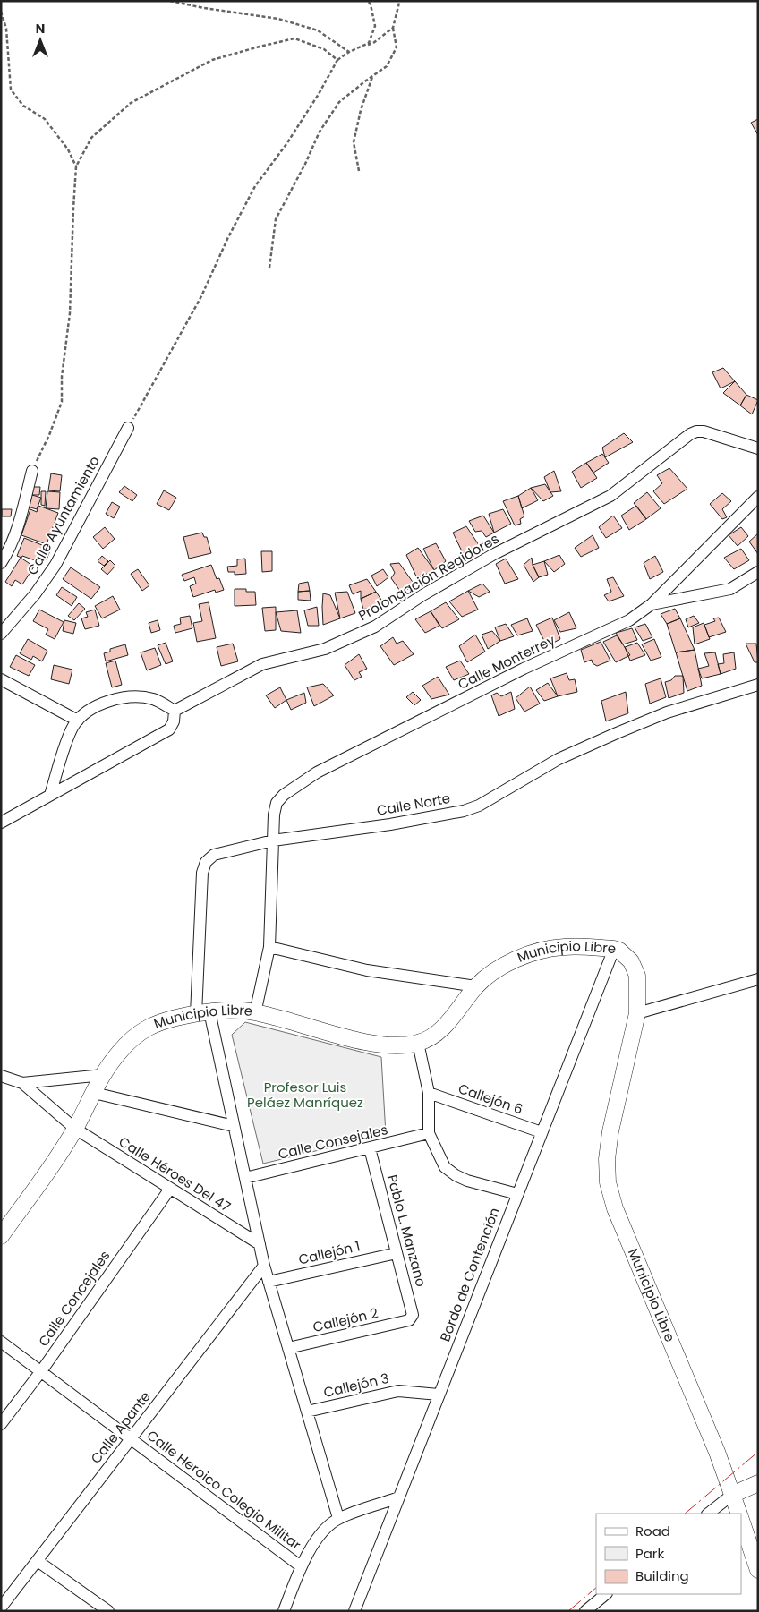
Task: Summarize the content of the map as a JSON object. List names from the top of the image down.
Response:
{
  "streets": {
    "street": [
      "Calle Ayuntamiento",
      "Prolongación Regidores",
      "Calle Monterrey",
      "Calle Norte",
      "Municipio Libre",
      "Callejón 6",
      "Calle Consejales",
      "Calle Héroes Del 47",
      "Pablo L. Manzano",
      "Callejón 1",
      "Bordo de Contención",
      "Calle Concejales",
      "Callejón 2",
      "Callejón 3",
      "Calle Apante",
      "Calle Heroico Colegio Militar"
    ]
  },
  "crossings": [
    ["Calle Monterrey", "Calle Norte"],
    ["Calle Monterrey", "Municipio Libre"],
    ["Calle Norte", "Municipio Libre"],
    ["Calle Norte", "Calle Consejales"],
    ["Calle Norte", "Calle Héroes Del 47"],
    ["Calle Norte", "Callejón 1"],
    ["Calle Norte", "Callejón 2"],
    ["Calle Norte", "Callejón 3"],
    ["Calle Norte", "Calle Apante"],
    ["Municipio Libre", "Calle Héroes Del 47"],
    ["Municipio Libre", "Bordo de Contención"],
    ["Callejón 6", "Bordo de Contención"],
    ["Calle Consejales", "Pablo L. Manzano"],
    ["Calle Héroes Del 47", "Calle Concejales"],
    ["Pablo L. Manzano", "Callejón 1"],
    ["Pablo L. Manzano", "Callejón 2"],
    ["Bordo de Contención", "Callejón 3"],
    ["Calle Concejales", "Calle Heroico Colegio Militar"],
    ["Calle Apante", "Calle Heroico Colegio Militar"]
  ],
  "parks": ["Profesor Luis Peláez Manríquez"],
  "legend": ["Road", "Park", "Building"],
  "north": "top"
}
